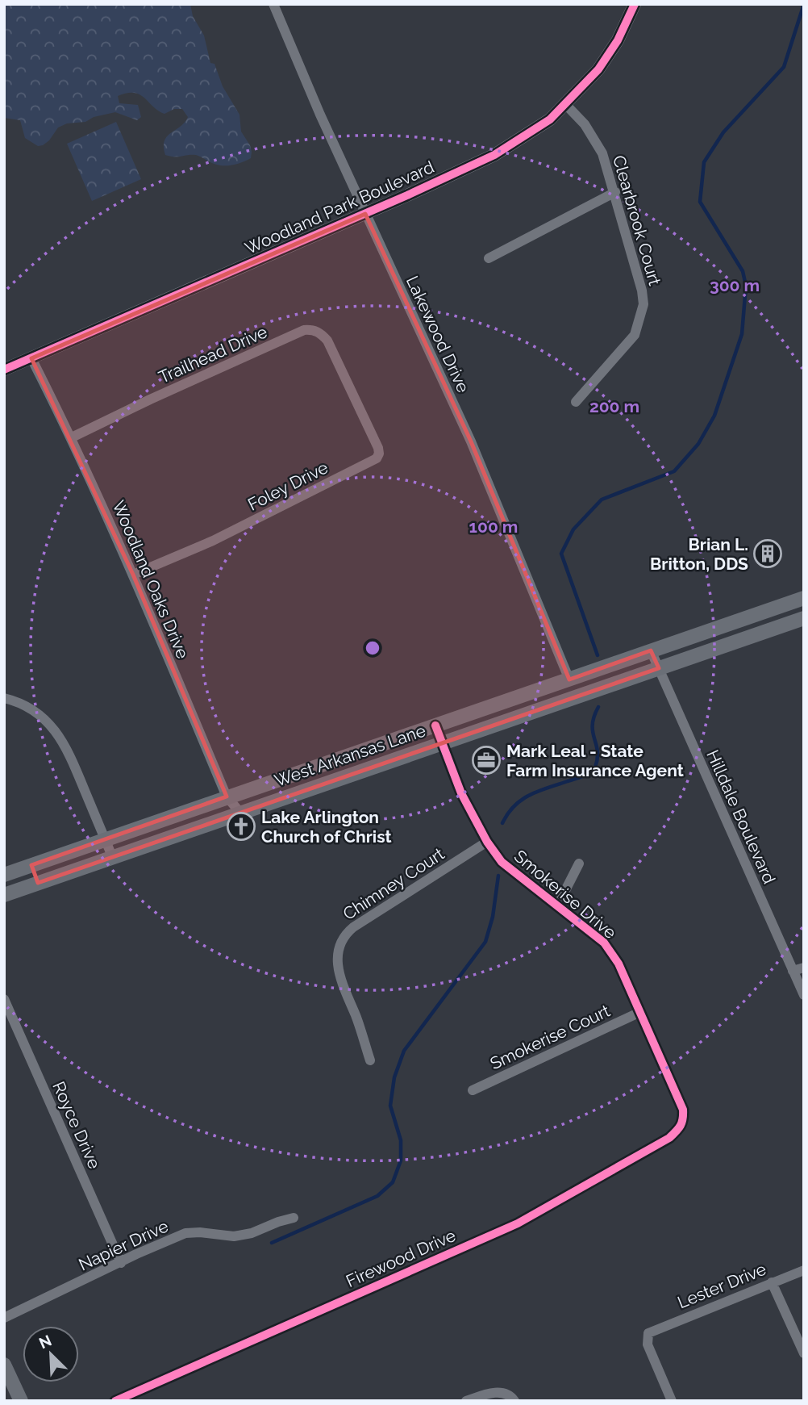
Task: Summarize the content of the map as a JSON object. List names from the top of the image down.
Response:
{
  "streets": {
    "main road": ["West Arkansas Lane"],
    "street": [
      "Woodland Park Boulevard",
      "Clearbrook Court",
      "Lakewood Drive",
      "Trailhead Drive",
      "Foley Drive",
      "Woodland Oaks Drive",
      "Hilldale Boulevard",
      "Chimney Court",
      "Smokerise Drive",
      "Smokerise Court",
      "Royce Drive",
      "Napier Drive",
      "Firewood Drive",
      "Lester Drive"
    ]
  },
  "crossings": [
    ["Woodland Park Boulevard", "Clearbrook Court"],
    ["Woodland Park Boulevard", "Lakewood Drive"],
    ["Woodland Park Boulevard", "Woodland Oaks Drive"],
    ["Lakewood Drive", "West Arkansas Lane"],
    ["Trailhead Drive", "Foley Drive"],
    ["Trailhead Drive", "Woodland Oaks Drive"],
    ["Foley Drive", "Woodland Oaks Drive"],
    ["Woodland Oaks Drive", "West Arkansas Lane"],
    ["West Arkansas Lane", "Hilldale Boulevard"],
    ["West Arkansas Lane", "Smokerise Drive"],
    ["Chimney Court", "Smokerise Drive"],
    ["Smokerise Drive", "Smokerise Court"],
    ["Smokerise Drive", "Firewood Drive"],
    ["Royce Drive", "Napier Drive"]
  ],
  "places": {
    "building": ["Brian L. Britton, DDS"],
    "office": ["Mark Leal - State Farm Insurance Agent"],
    "church": ["Lake Arlington Church of Christ"]
  },
  "north": "top left",
  "rings": ["300 m", "200 m", "100 m"]
}
